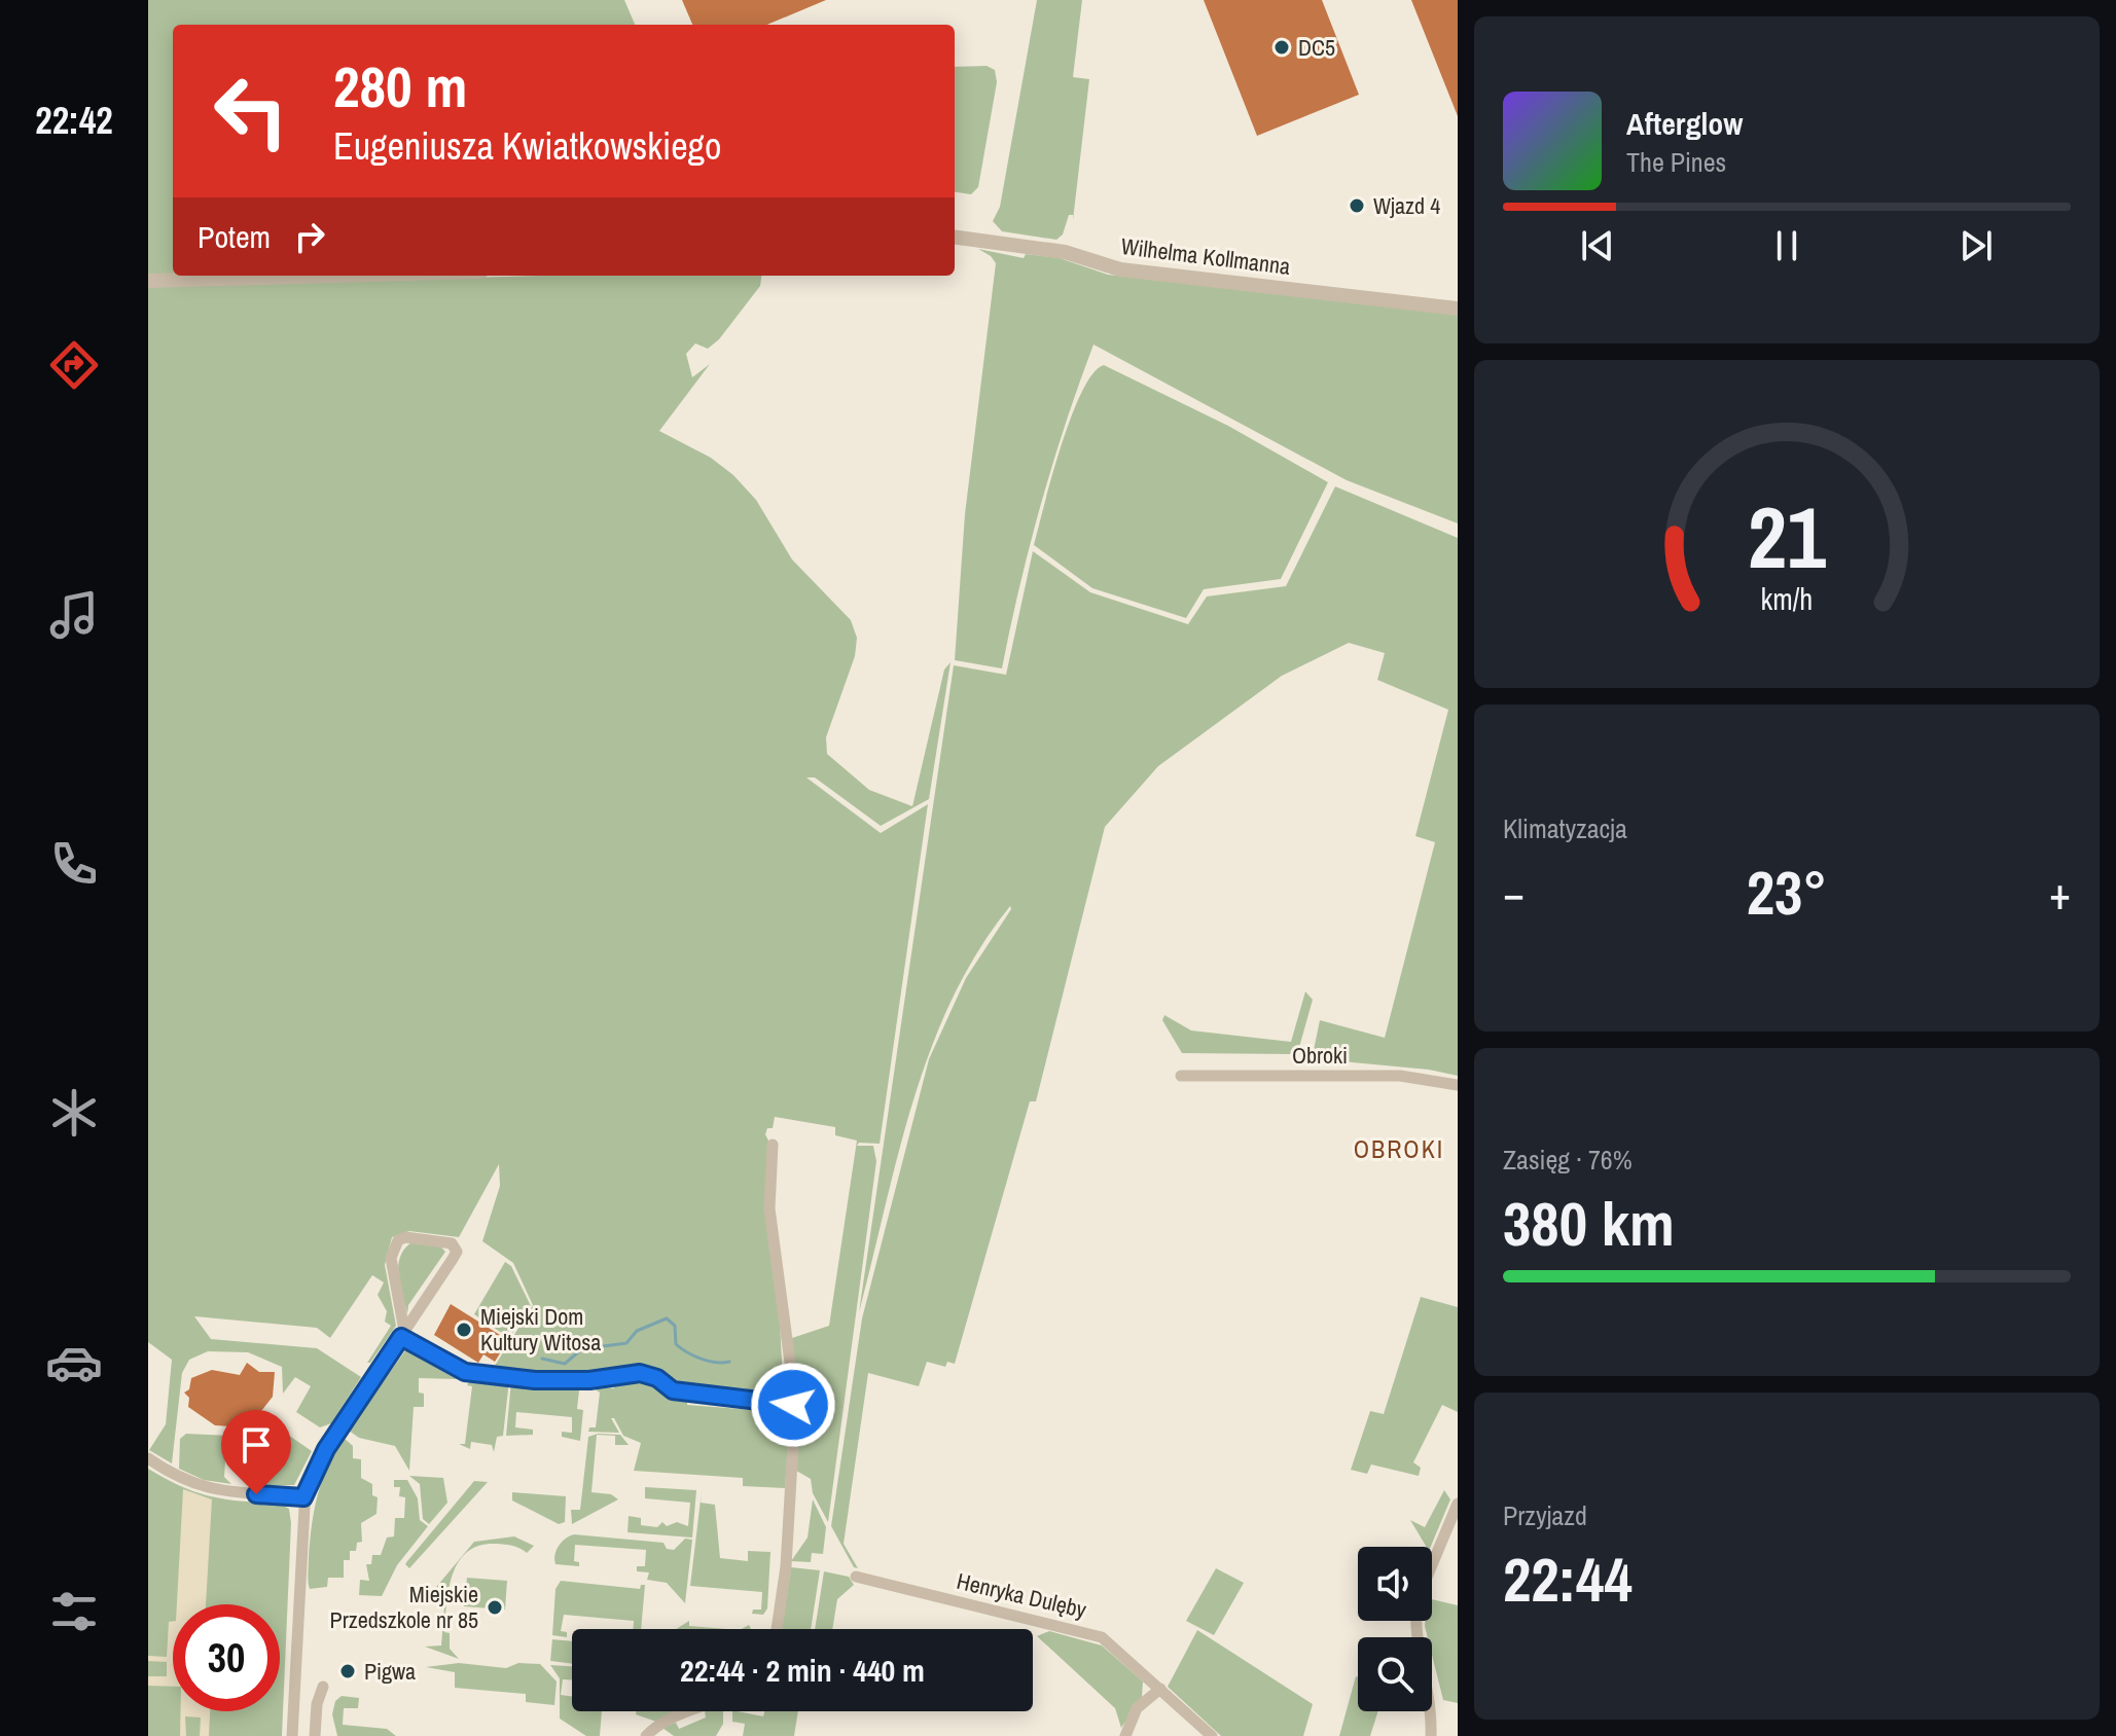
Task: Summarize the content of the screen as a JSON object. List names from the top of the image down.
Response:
{
  "streets": {
    "street": ["Wilhelma Kollmanna", "Obroki", "Henryka Dulęby"]
  },
  "districts": ["OBROKI"],
  "places": [
    "DC5",
    "Wjazd 4",
    "Miejski Dom Kultury Witosa",
    "Miejskie Przedszkole nr 85",
    "Pigwa"
  ],
  "page": {
    "tabs": "22:42",
    "turn": ["280 m", "Eugeniusza Kwiatkowskiego"],
    "song": ["Afterglow", "The Pines"],
    "then": "Potem",
    "tile": [
      "Klimatyzacja",
      ["Zasięg · 76%", "380 km"],
      ["Przyjazd", "22:44"]
    ],
    "heat": ["−", "23°", "+"],
    "limit": "30",
    "trip": "22:44 · 2 min · 440 m",
    "gauge": ["21", "km/h"]
  }
}
